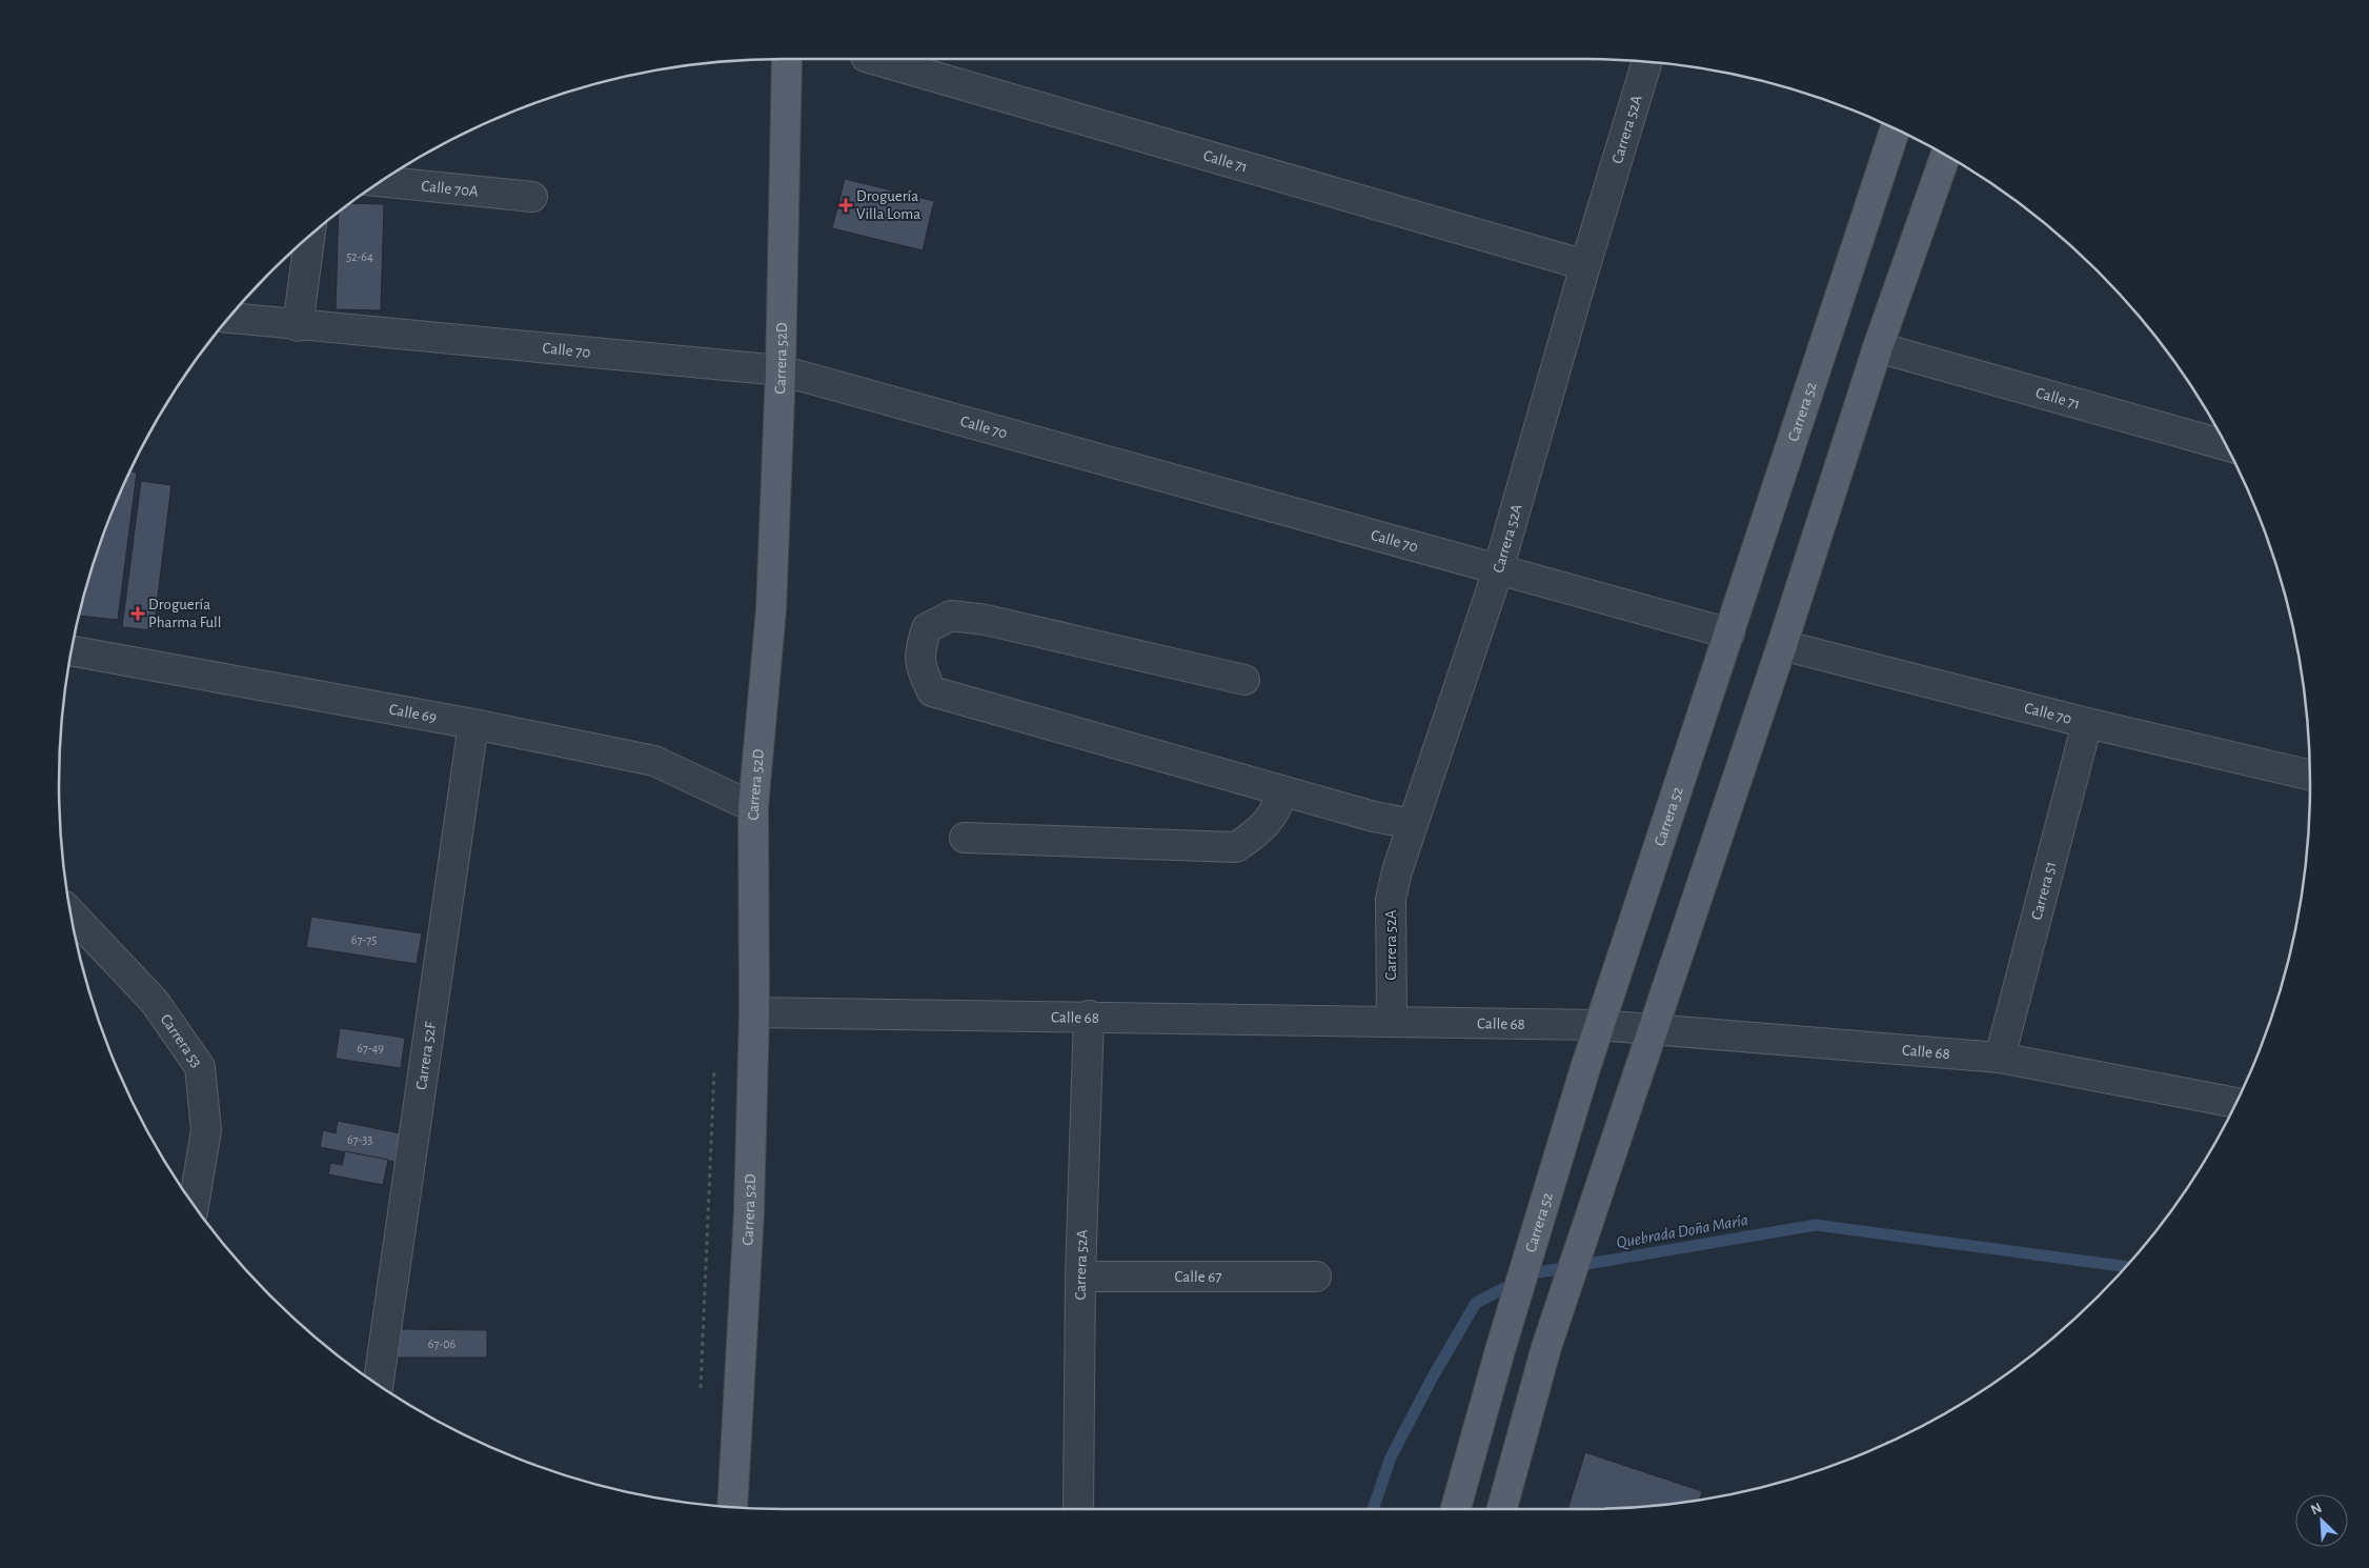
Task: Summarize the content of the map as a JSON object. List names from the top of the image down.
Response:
{
  "streets": {
    "main road": ["Carrera 52D", "Carrera 52"],
    "street": [
      "Carrera 52A",
      "Calle 71",
      "Calle 70A",
      "Calle 70",
      "Calle 69",
      "Carrera 51",
      "Calle 68",
      "Carrera 53",
      "Carrera 52F",
      "Calle 67"
    ]
  },
  "crossings": [
    ["Carrera 52A", "Calle 71"],
    ["Carrera 52A", "Calle 70"],
    ["Carrera 52A", "Calle 68"],
    ["Carrera 52A", "Calle 67"],
    ["Calle 70", "Carrera 52D"],
    ["Calle 70", "Carrera 52"],
    ["Calle 70", "Carrera 51"],
    ["Carrera 52D", "Calle 69"],
    ["Carrera 52D", "Calle 68"],
    ["Carrera 52", "Calle 68"],
    ["Calle 69", "Carrera 52F"],
    ["Carrera 51", "Calle 68"]
  ],
  "water": ["Quebrada Doña María"],
  "places": {
    "health": ["Droguería Villa Loma", "Droguería Pharma Full"]
  },
  "house_numbers": [
    "52-64",
    "67-75",
    "67-49",
    "67-33",
    "67-06"
  ],
  "north": "top left"
}
